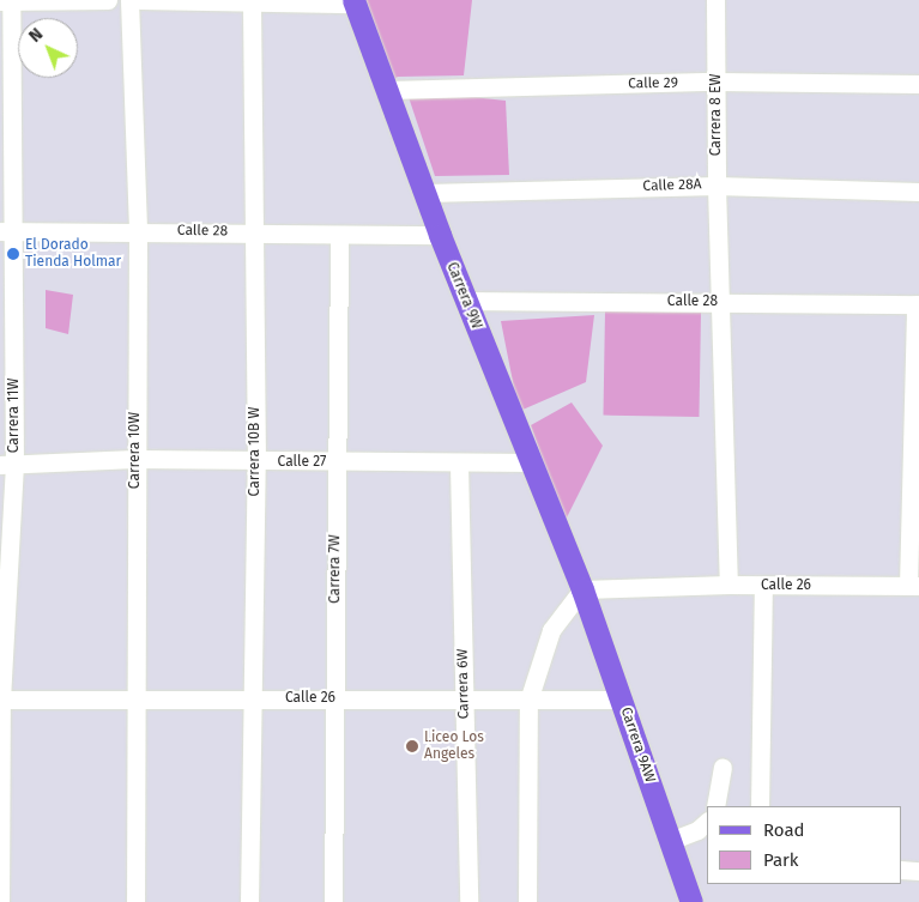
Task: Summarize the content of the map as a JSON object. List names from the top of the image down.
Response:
{
  "streets": {
    "main road": ["Carrera 9W", "Carrera 9AW"],
    "street": [
      "Calle 29",
      "Carrera 8 EW",
      "Calle 28A",
      "Calle 28",
      "Carrera 11W",
      "Carrera 10W",
      "Carrera 10B W",
      "Calle 27",
      "Carrera 7W",
      "Calle 26",
      "Carrera 6W"
    ]
  },
  "crossings": [
    ["Calle 29", "Carrera 8 EW"],
    ["Calle 29", "Carrera 9W"],
    ["Carrera 8 EW", "Calle 28A"],
    ["Carrera 8 EW", "Calle 28"],
    ["Carrera 8 EW", "Calle 26"],
    ["Calle 28A", "Carrera 9W"],
    ["Calle 28", "Carrera 9W"],
    ["Calle 28", "Carrera 11W"],
    ["Calle 28", "Carrera 10W"],
    ["Calle 28", "Carrera 10B W"],
    ["Calle 28", "Carrera 7W"],
    ["Carrera 9W", "Calle 27"],
    ["Carrera 9W", "Calle 26"],
    ["Carrera 9W", "Carrera 9AW"],
    ["Carrera 11W", "Calle 27"],
    ["Carrera 11W", "Calle 26"],
    ["Carrera 10W", "Calle 27"],
    ["Carrera 10W", "Calle 26"],
    ["Carrera 10B W", "Calle 27"],
    ["Carrera 10B W", "Calle 26"],
    ["Calle 27", "Carrera 7W"],
    ["Calle 27", "Carrera 6W"],
    ["Carrera 7W", "Calle 26"],
    ["Calle 26", "Carrera 6W"],
    ["Calle 26", "Carrera 9AW"]
  ],
  "places": ["El Dorado Tienda Holmar", "Liceo Los Angeles"],
  "legend": ["Road", "Park"],
  "north": "top left"
}
